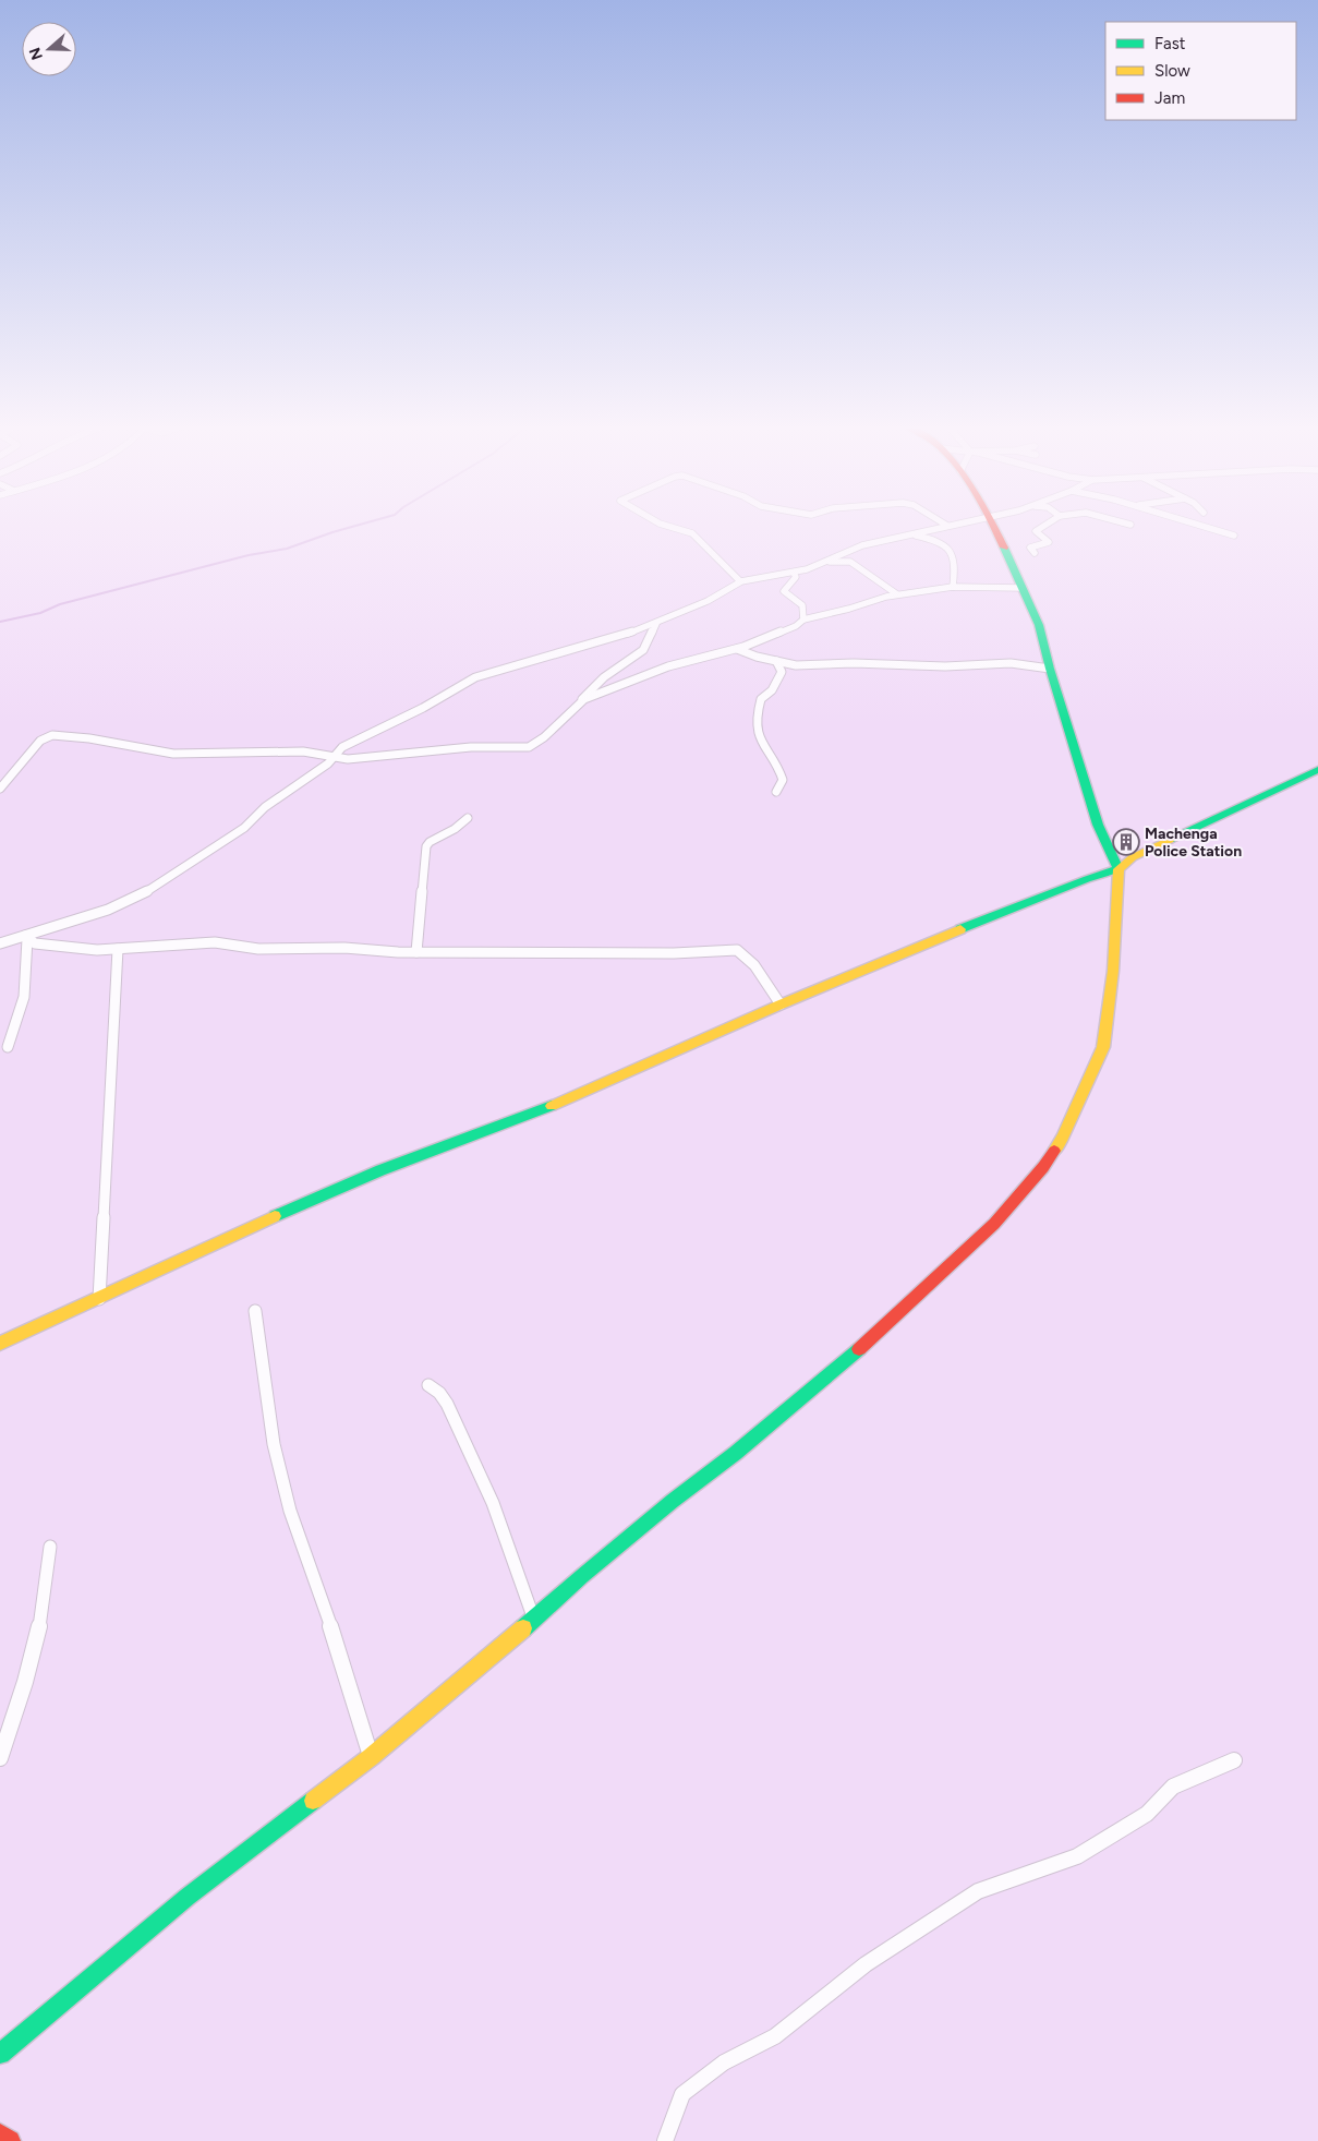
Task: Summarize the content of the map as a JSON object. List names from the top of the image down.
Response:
{
  "places": {
    "building": ["Machenga Police Station"]
  },
  "legend": ["Fast", "Slow", "Jam"],
  "north": "left"
}
